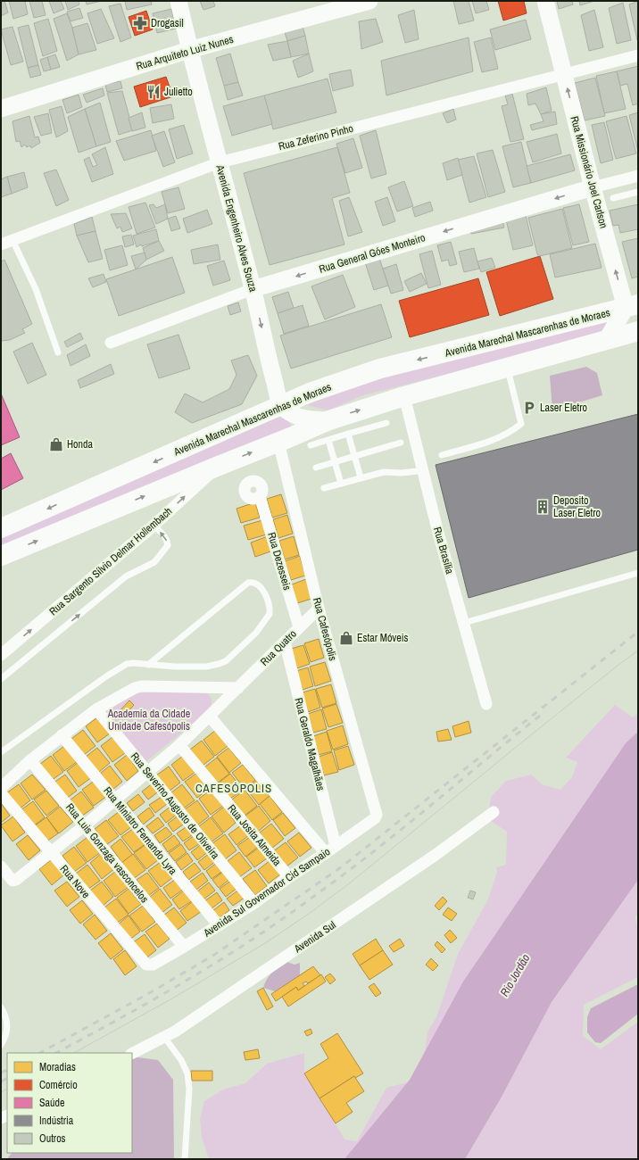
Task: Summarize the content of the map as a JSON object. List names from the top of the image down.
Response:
{
  "streets": {
    "highway": ["Avenida Marechal Mascarenhas de Moraes"],
    "main road": [
      "Rua Arquiteto Luiz Nunes",
      "Rua Missionário Joel Carlson",
      "Avenida Engenheiro Alves Souza",
      "Rua General Góes Monteiro"
    ],
    "street": [
      "Rua Zeferino Pinho",
      "Rua Brasília",
      "Rua Sargento Sílvio Delmar Hollembach",
      "Rua Dezesseis",
      "Rua Cafesópolis",
      "Rua Quatro",
      "Rua Geraldo Magalhães",
      "Rua Severino Augusto de Oliveira",
      "Rua Ministro Fernando Lyra",
      "Rua Josita Almeida",
      "Rua Luis Gonzaga vasconcelos",
      "Rua Nove",
      "Avenida Sul Governador Cid Sampaio",
      "Avenida Sul"
    ]
  },
  "crossings": [
    ["Rua Arquiteto Luiz Nunes", "Avenida Engenheiro Alves Souza"],
    ["Rua Zeferino Pinho", "Rua Missionário Joel Carlson"],
    ["Rua Zeferino Pinho", "Avenida Engenheiro Alves Souza"],
    ["Rua Missionário Joel Carlson", "Rua General Góes Monteiro"],
    ["Rua Missionário Joel Carlson", "Avenida Marechal Mascarenhas de Moraes"],
    ["Avenida Engenheiro Alves Souza", "Rua General Góes Monteiro"],
    ["Avenida Engenheiro Alves Souza", "Avenida Marechal Mascarenhas de Moraes"],
    ["Rua Dezesseis", "Rua Quatro"],
    ["Rua Cafesópolis", "Rua Quatro"],
    ["Rua Cafesópolis", "Avenida Sul Governador Cid Sampaio"],
    ["Rua Quatro", "Rua Geraldo Magalhães"],
    ["Rua Quatro", "Rua Severino Augusto de Oliveira"],
    ["Rua Quatro", "Rua Ministro Fernando Lyra"],
    ["Rua Quatro", "Rua Josita Almeida"],
    ["Rua Quatro", "Rua Luis Gonzaga vasconcelos"],
    ["Rua Quatro", "Rua Nove"],
    ["Rua Geraldo Magalhães", "Avenida Sul Governador Cid Sampaio"],
    ["Rua Severino Augusto de Oliveira", "Avenida Sul Governador Cid Sampaio"],
    ["Rua Ministro Fernando Lyra", "Avenida Sul Governador Cid Sampaio"],
    ["Rua Josita Almeida", "Avenida Sul Governador Cid Sampaio"],
    ["Rua Luis Gonzaga vasconcelos", "Avenida Sul Governador Cid Sampaio"],
    ["Rua Nove", "Avenida Sul Governador Cid Sampaio"]
  ],
  "one_way": ["Rua Missionário Joel Carlson", "Rua General Góes Monteiro", "Rua Sargento Sílvio Delmar Hollembach"],
  "districts": ["CAFESÓPOLIS"],
  "water": ["Rio Jordão"],
  "parks": ["Academia da Cidade Unidade Cafesópolis"],
  "places": {
    "pharmacy": ["Drogasil"],
    "restaurant": ["Julietto"],
    "parking": ["Laser Eletro"],
    "shop": ["Honda", "Estar Móveis"],
    "building": ["Deposito Laser Eletro"]
  },
  "legend": [
    "Moradias",
    "Comércio",
    "Saúde",
    "Indústria",
    "Outros"
  ]
}
